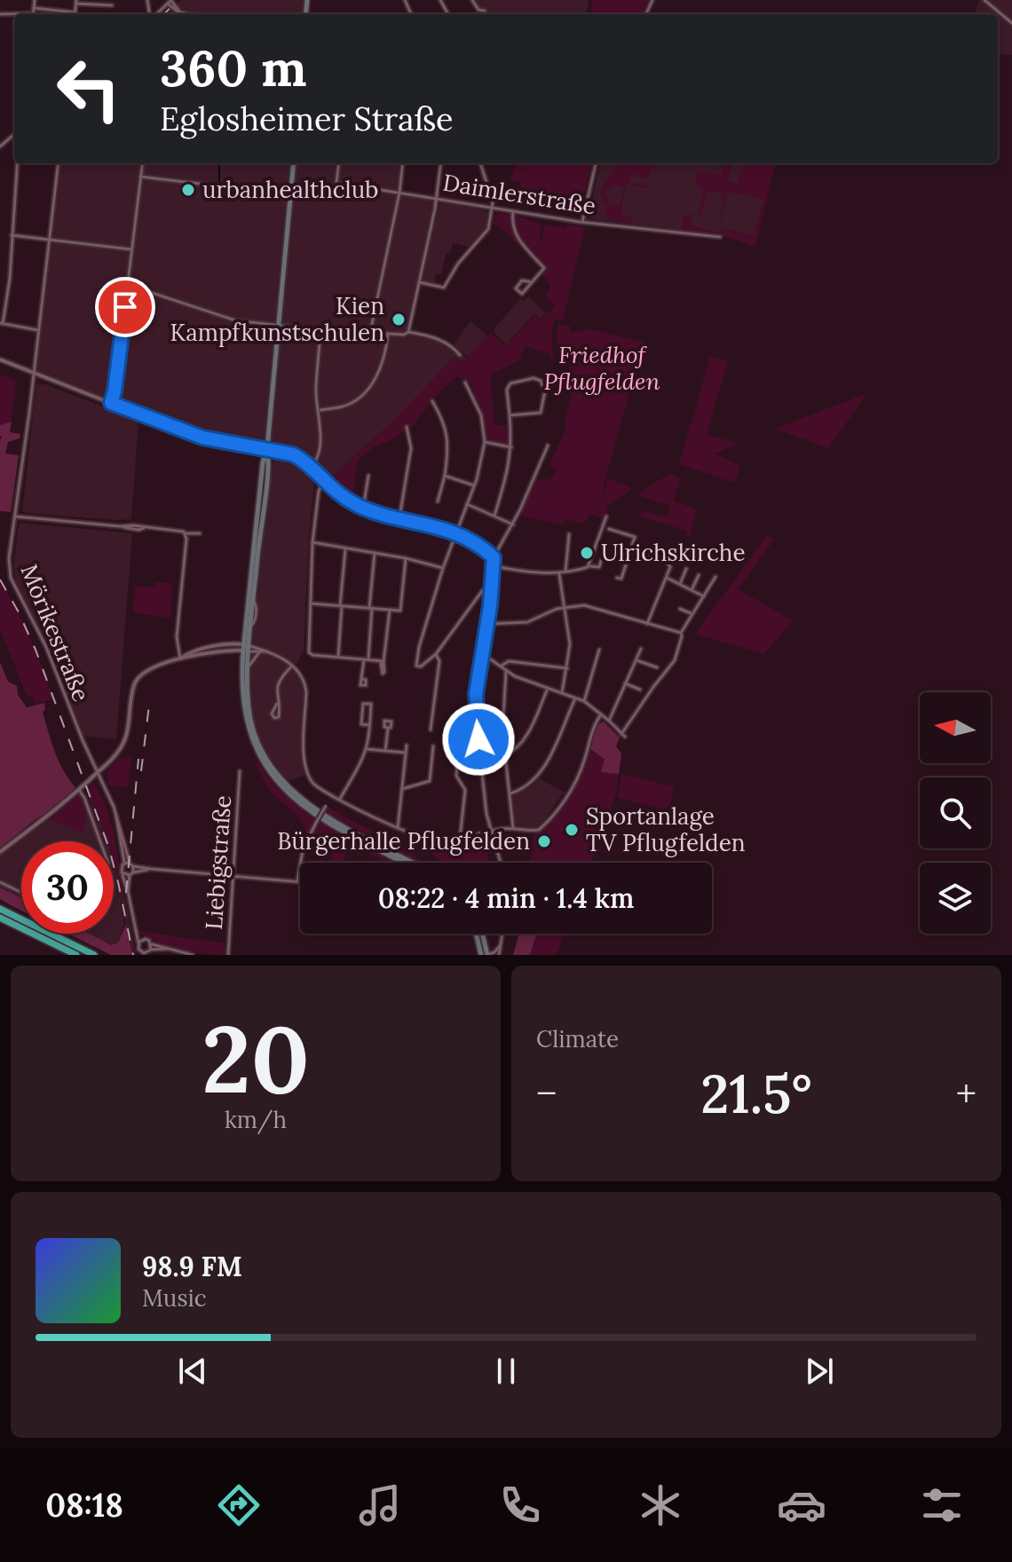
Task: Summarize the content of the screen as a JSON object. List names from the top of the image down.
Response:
{
  "streets": {
    "street": ["Daimlerstraße", "Mörikestraße", "Liebigstraße"]
  },
  "parks": ["Friedhof Pflugfelden"],
  "places": [
    "urbanhealthclub",
    "Kien Kampfkunstschulen",
    "Ulrichskirche",
    "Sportanlage TV Pflugfelden",
    "Bürgerhalle Pflugfelden"
  ],
  "north": "left",
  "page": {
    "turn": ["360 m", "Eglosheimer Straße"],
    "limit": "30",
    "trip": "08:22 · 4 min · 1.4 km",
    "tile": [
      ["20", "km/h"],
      "Climate"
    ],
    "heat": ["−", "21.5°", "+"],
    "song": ["98.9 FM", "Music"],
    "tabs": "08:18"
  }
}
